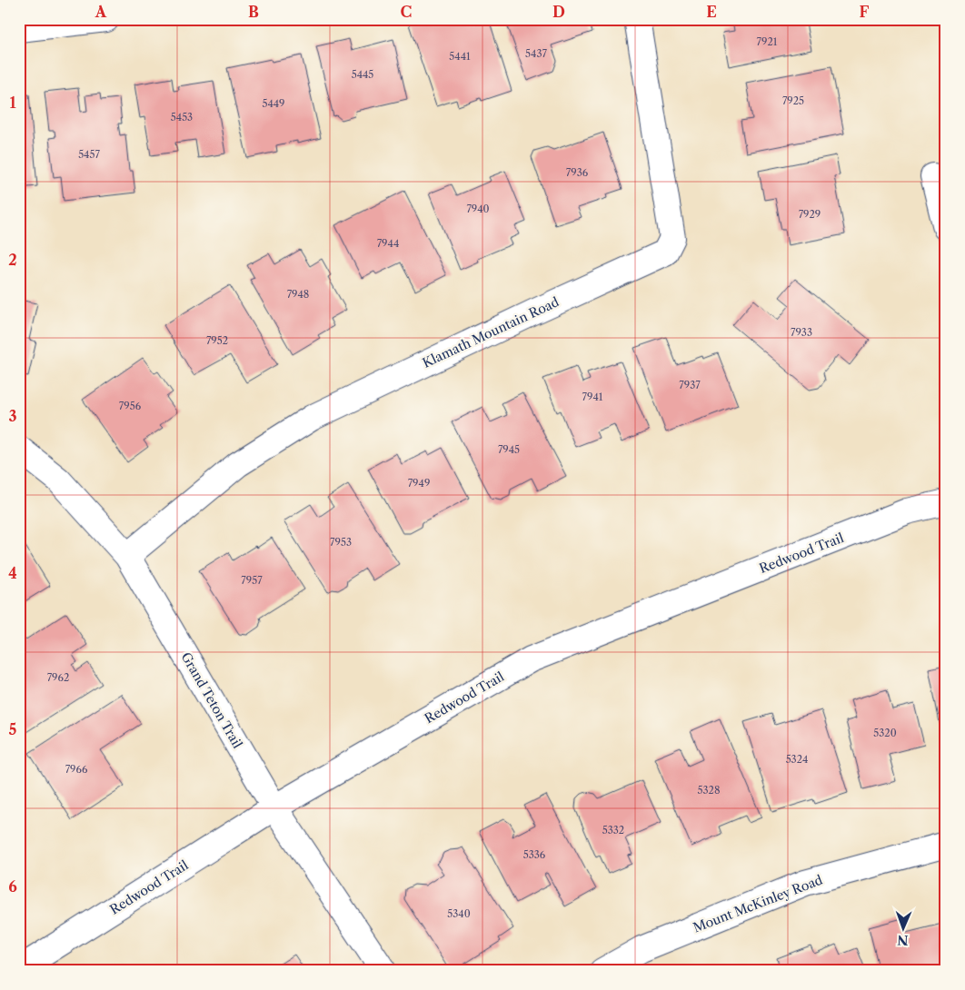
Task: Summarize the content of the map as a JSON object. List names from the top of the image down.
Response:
{
  "streets": {
    "street": [
      "Klamath Mountain Road",
      "Redwood Trail",
      "Grand Teton Trail",
      "Mount McKinley Road"
    ]
  },
  "crossings": [
    ["Klamath Mountain Road", "Grand Teton Trail"],
    ["Redwood Trail", "Grand Teton Trail"]
  ],
  "house_numbers": [
    "7921",
    "5437",
    "5441",
    "5445",
    "7925",
    "5449",
    "5453",
    "5457",
    "7936",
    "7940",
    "7929",
    "7944",
    "7948",
    "7933",
    "7952",
    "7937",
    "7941",
    "7956",
    "7945",
    "7949",
    "7953",
    "7957",
    "7962",
    "5320",
    "5324",
    "7966",
    "5328",
    "5332",
    "5336",
    "5340"
  ],
  "north": "bottom",
  "grid": {
    "columns": [
      "A",
      "B",
      "C",
      "D",
      "E",
      "F"
    ],
    "rows": [
      "1",
      "2",
      "3",
      "4",
      "5",
      "6"
    ]
  }
}
